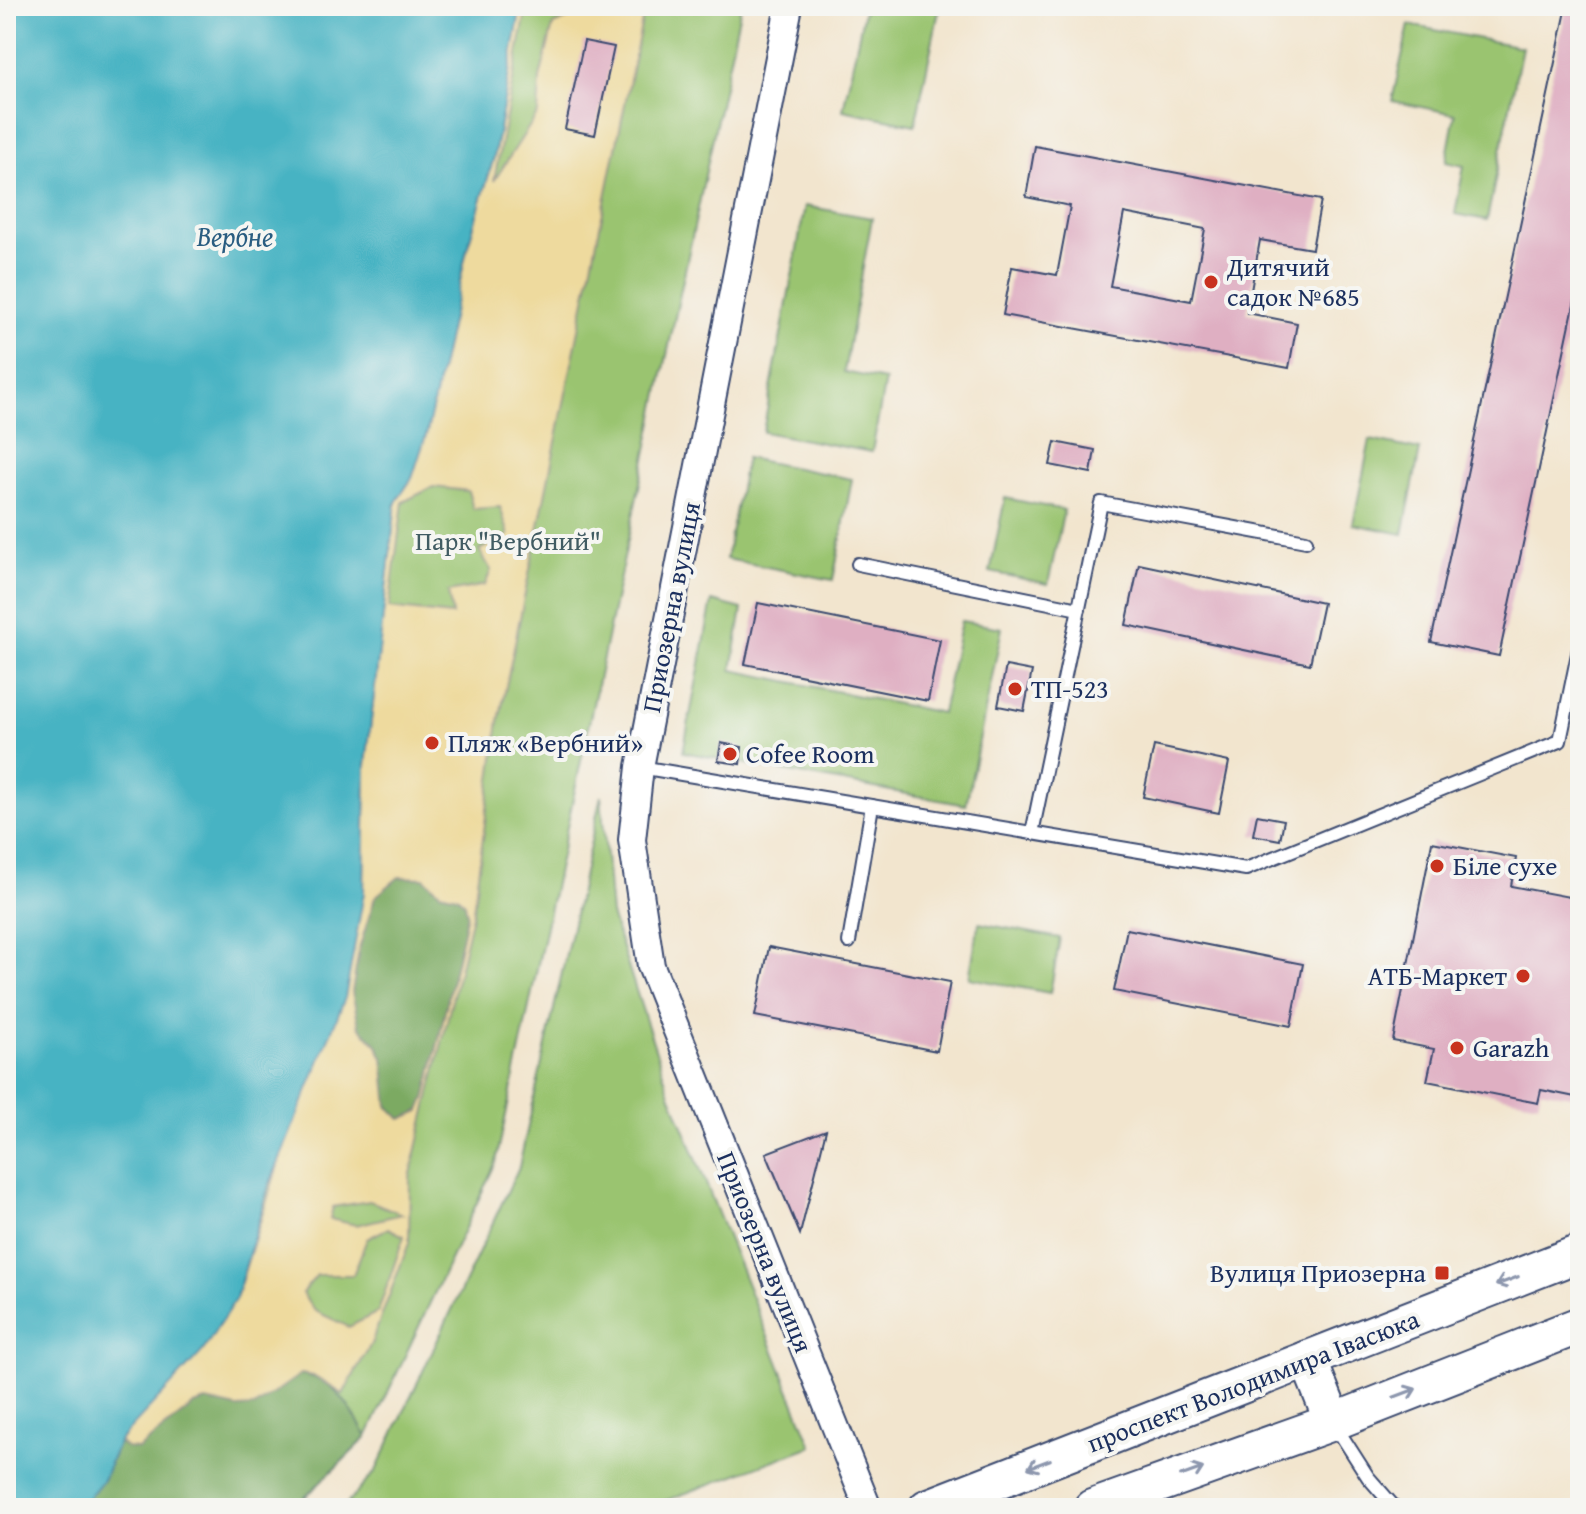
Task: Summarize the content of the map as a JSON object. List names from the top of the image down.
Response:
{
  "streets": {
    "main road": ["проспект Володимира Івасюка"],
    "street": ["Приозерна вулиця"]
  },
  "water": ["Вербне"],
  "parks": ["Парк \"Вербний\""],
  "places": {
    "other": [
      "Дитячий садок №685",
      "ТП-523",
      "Пляж «Вербний»",
      "Cofee Room",
      "Біле сухе",
      "АТБ-Маркет",
      "Garazh"
    ],
    "transit": ["Вулиця Приозерна"]
  }
}
